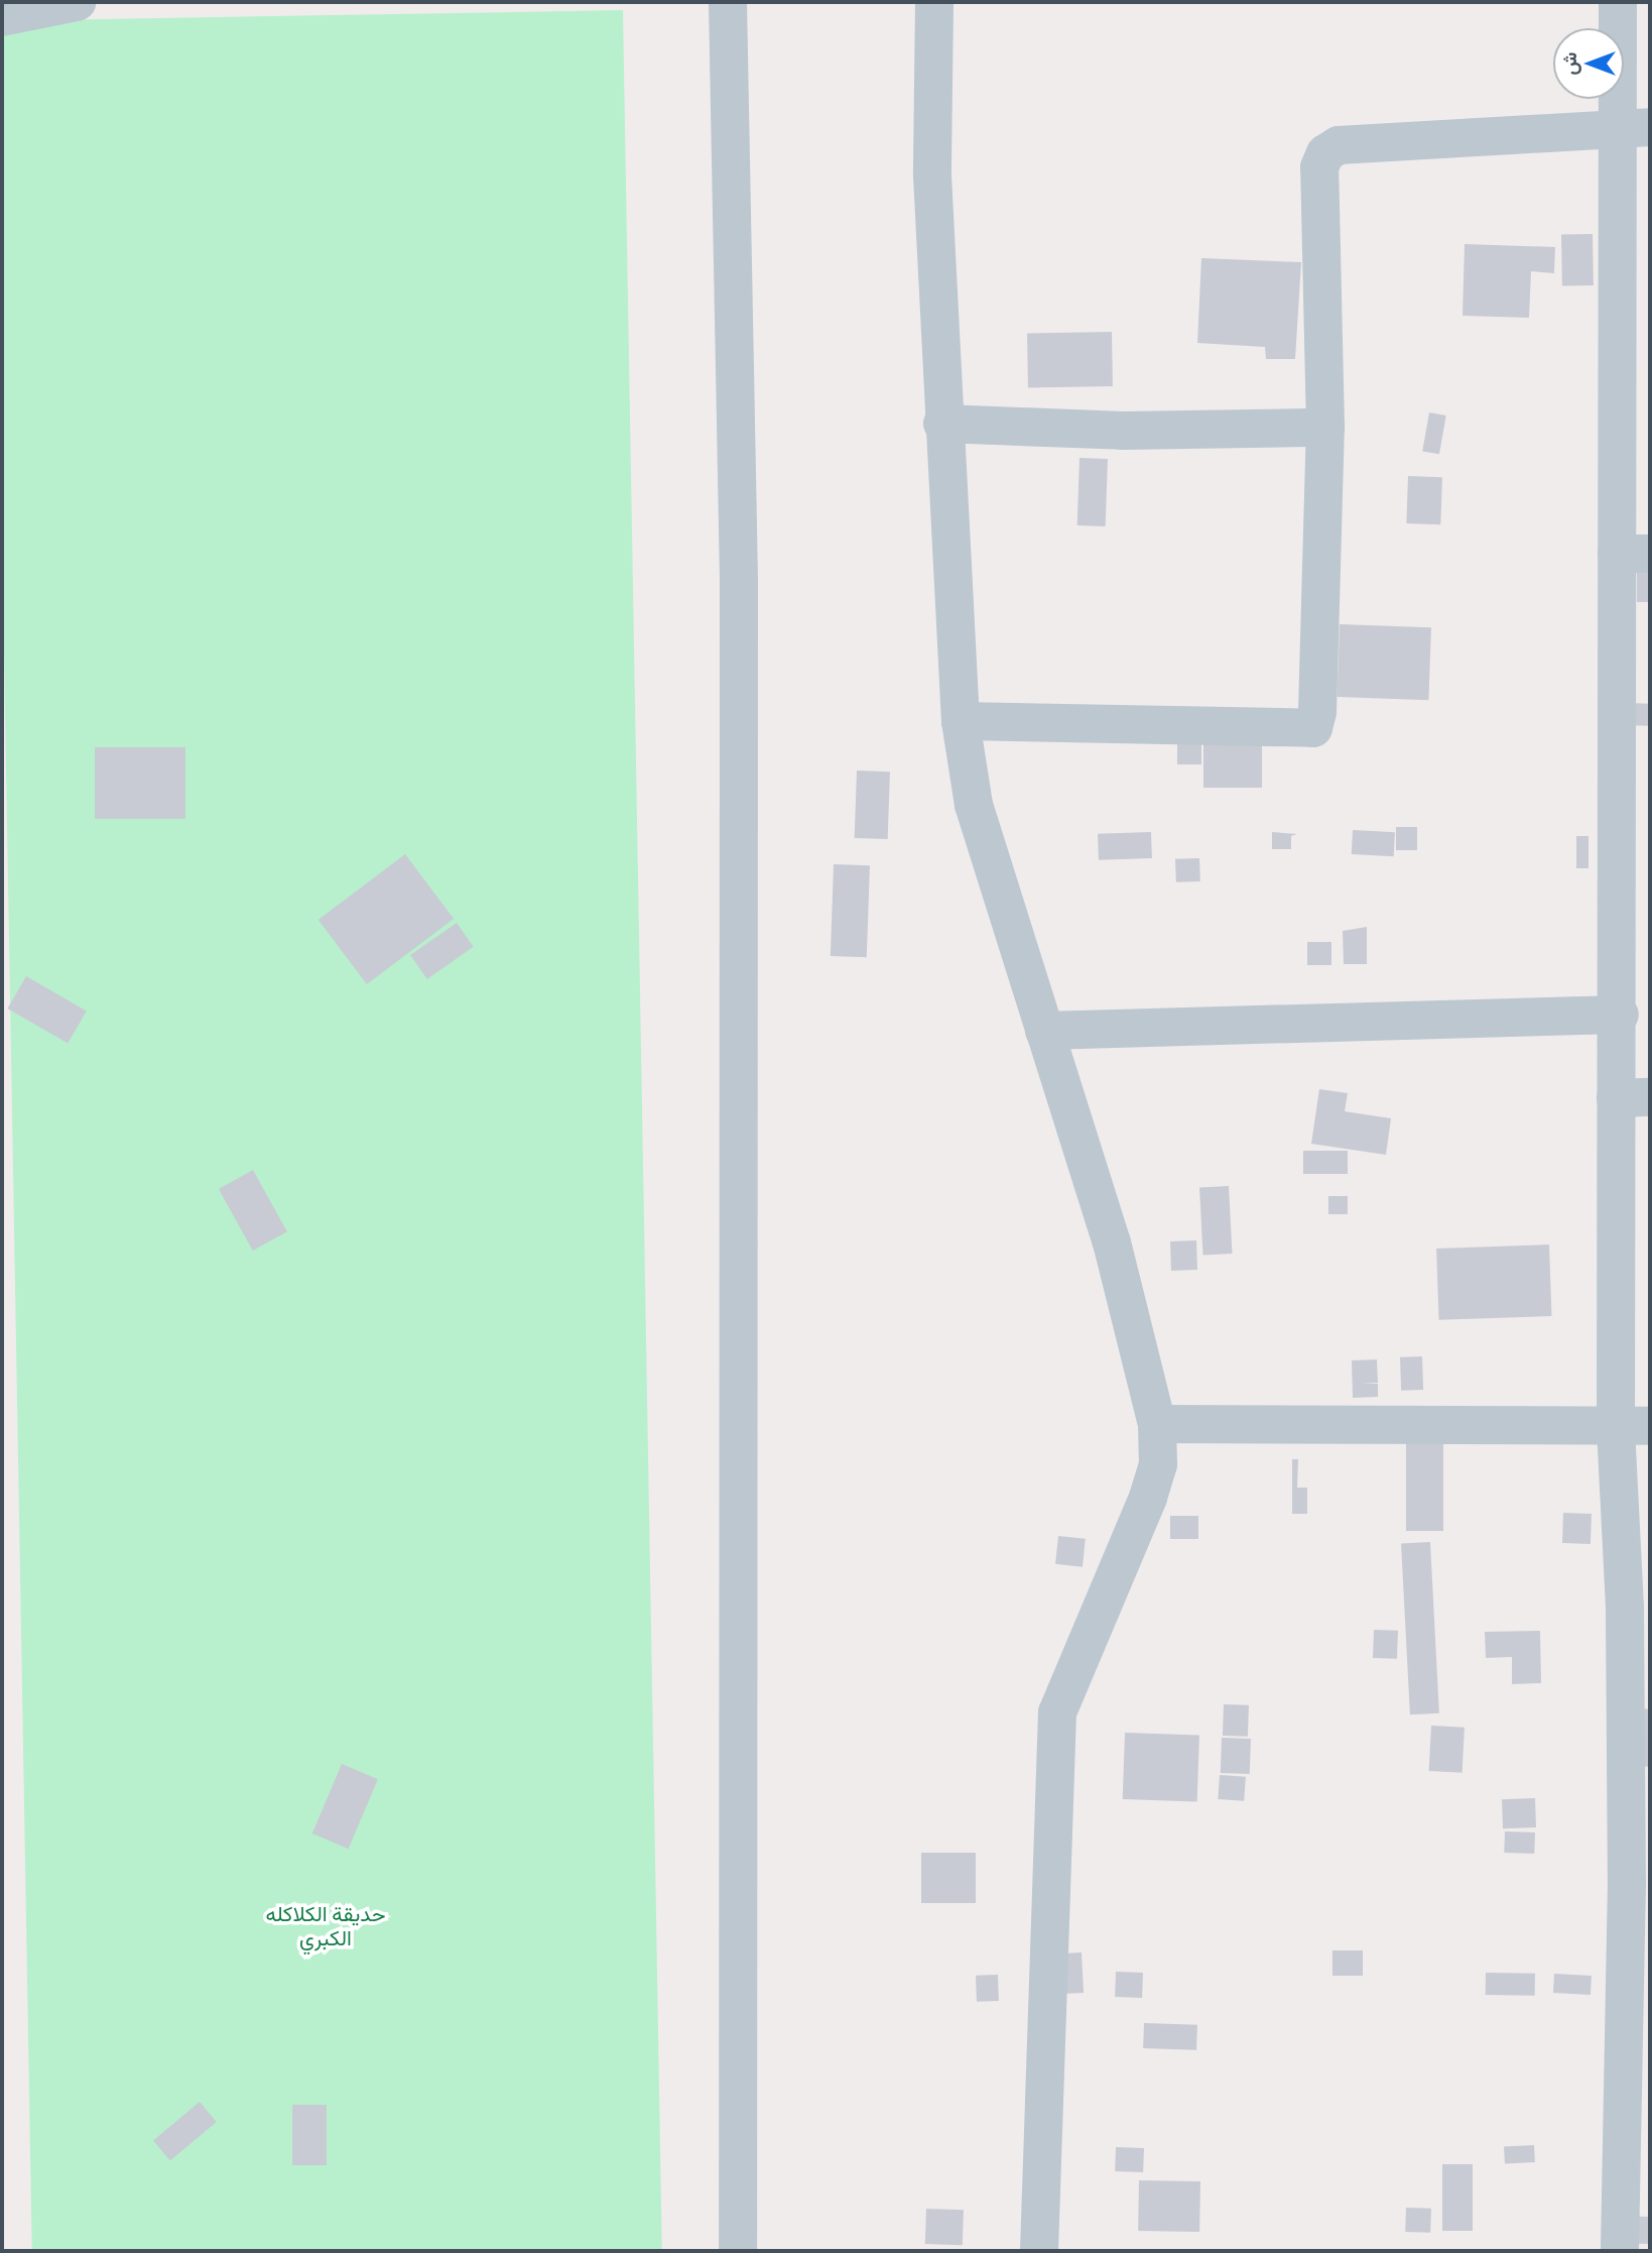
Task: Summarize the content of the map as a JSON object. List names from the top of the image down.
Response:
{
  "parks": ["حديقة الكلاكله الكبري"],
  "north": "left"
}
